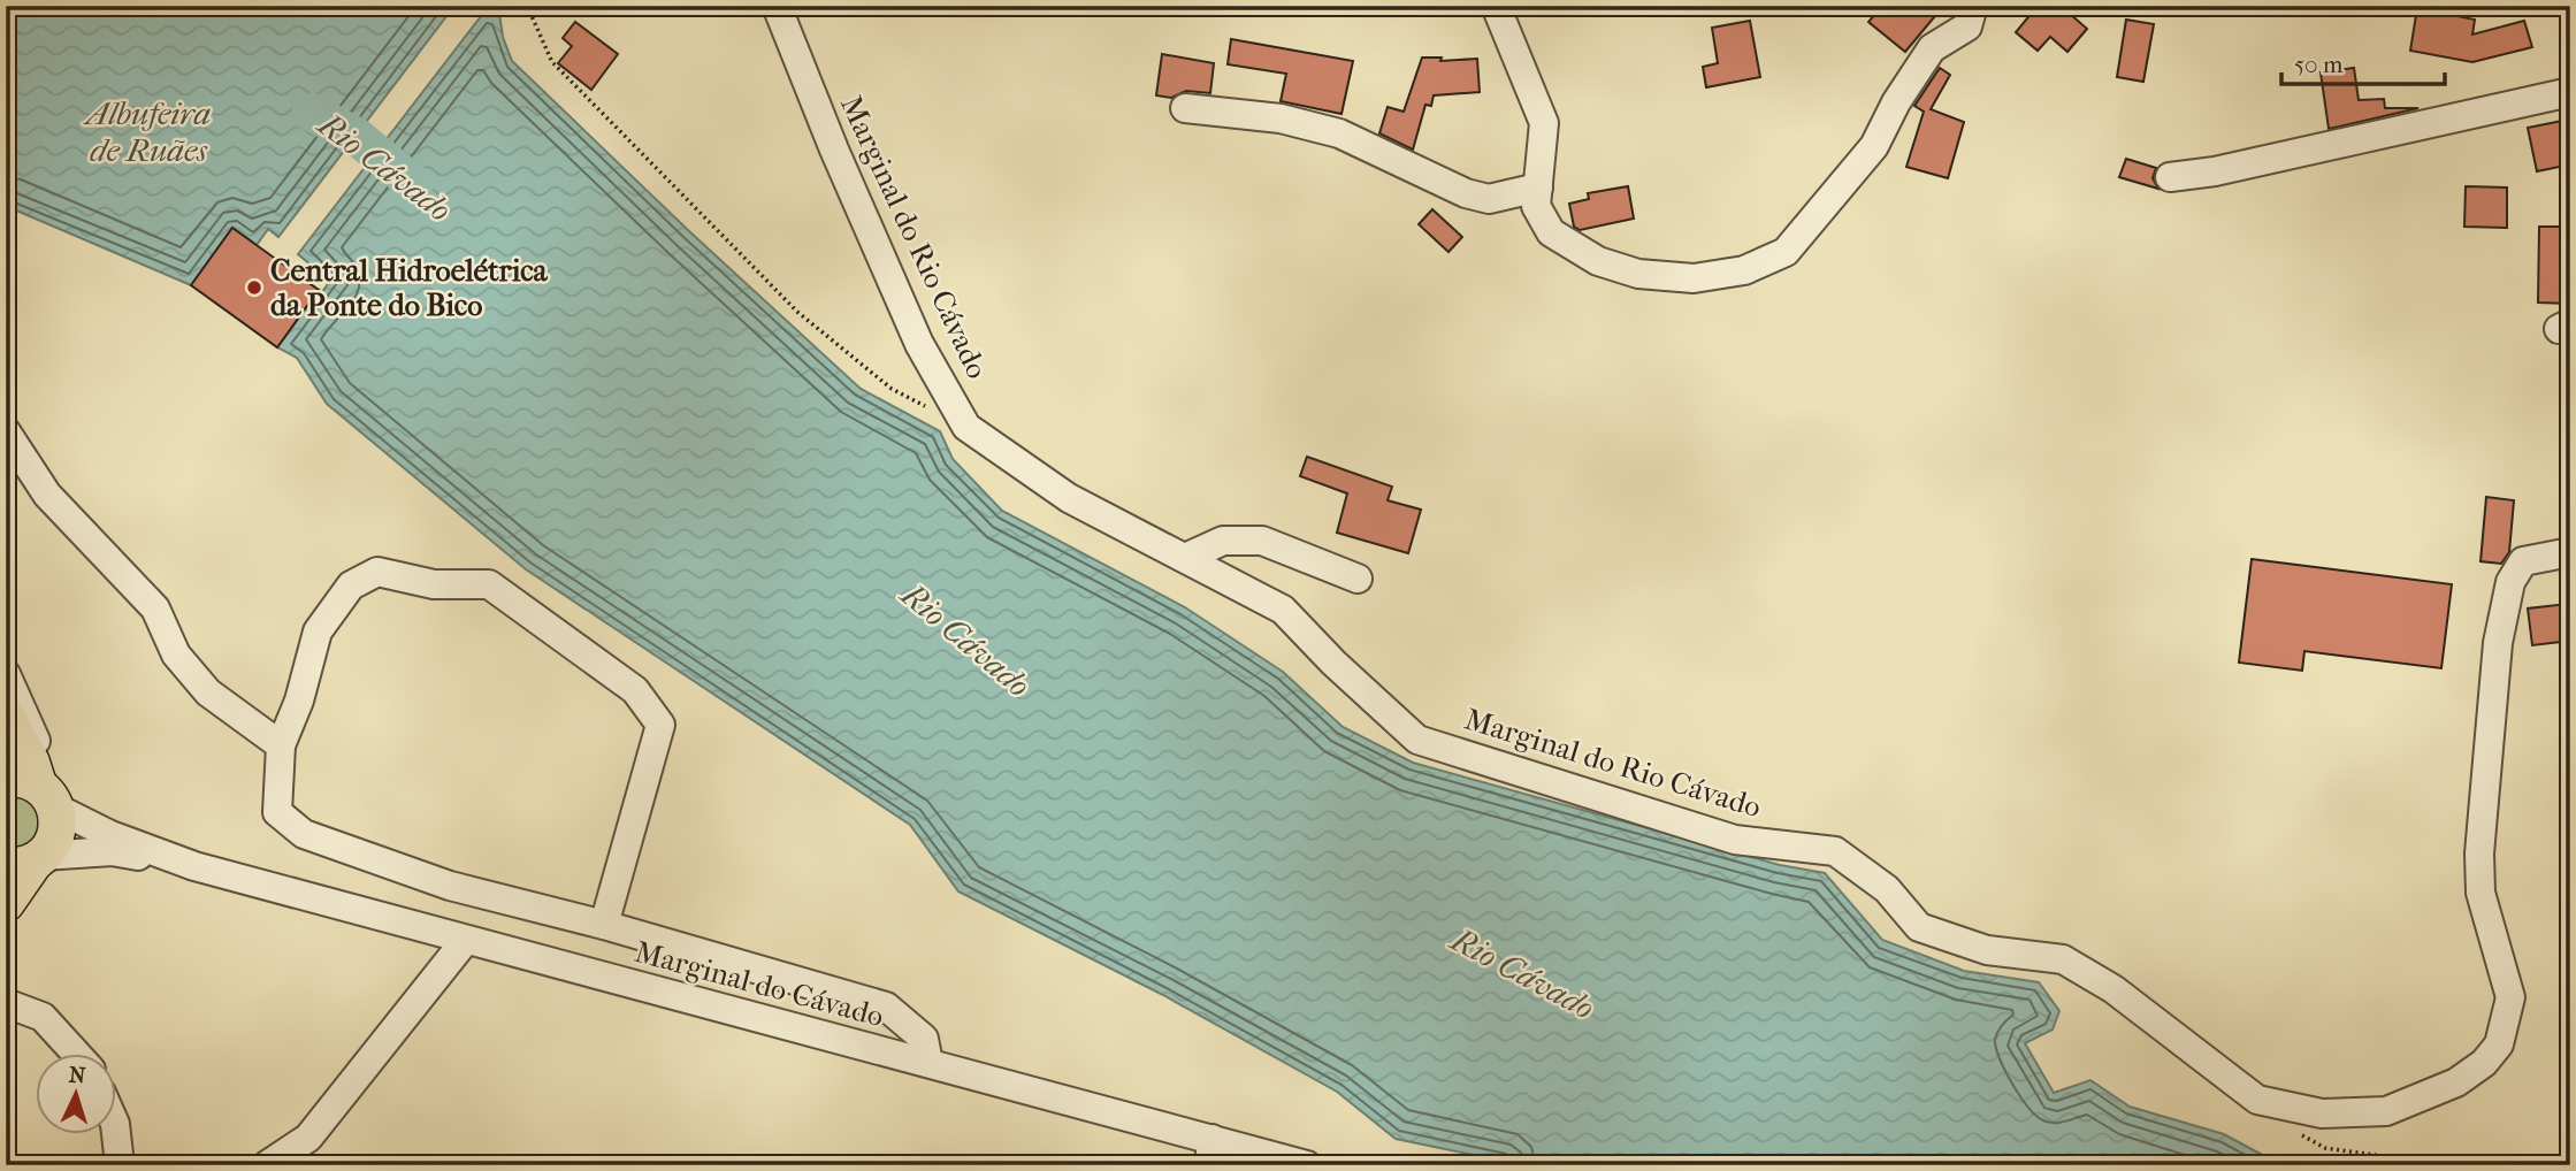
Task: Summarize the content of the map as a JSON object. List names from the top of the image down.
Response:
{
  "streets": {
    "street": ["Marginal do Rio Cávado", "Marginal do Cávado"]
  },
  "water": ["Albufeira de Ruães", "Rio Cávado"],
  "places": ["Central Hidroelétrica da Ponte do Bico"],
  "scale_bar": "50 m",
  "north": "top"
}
